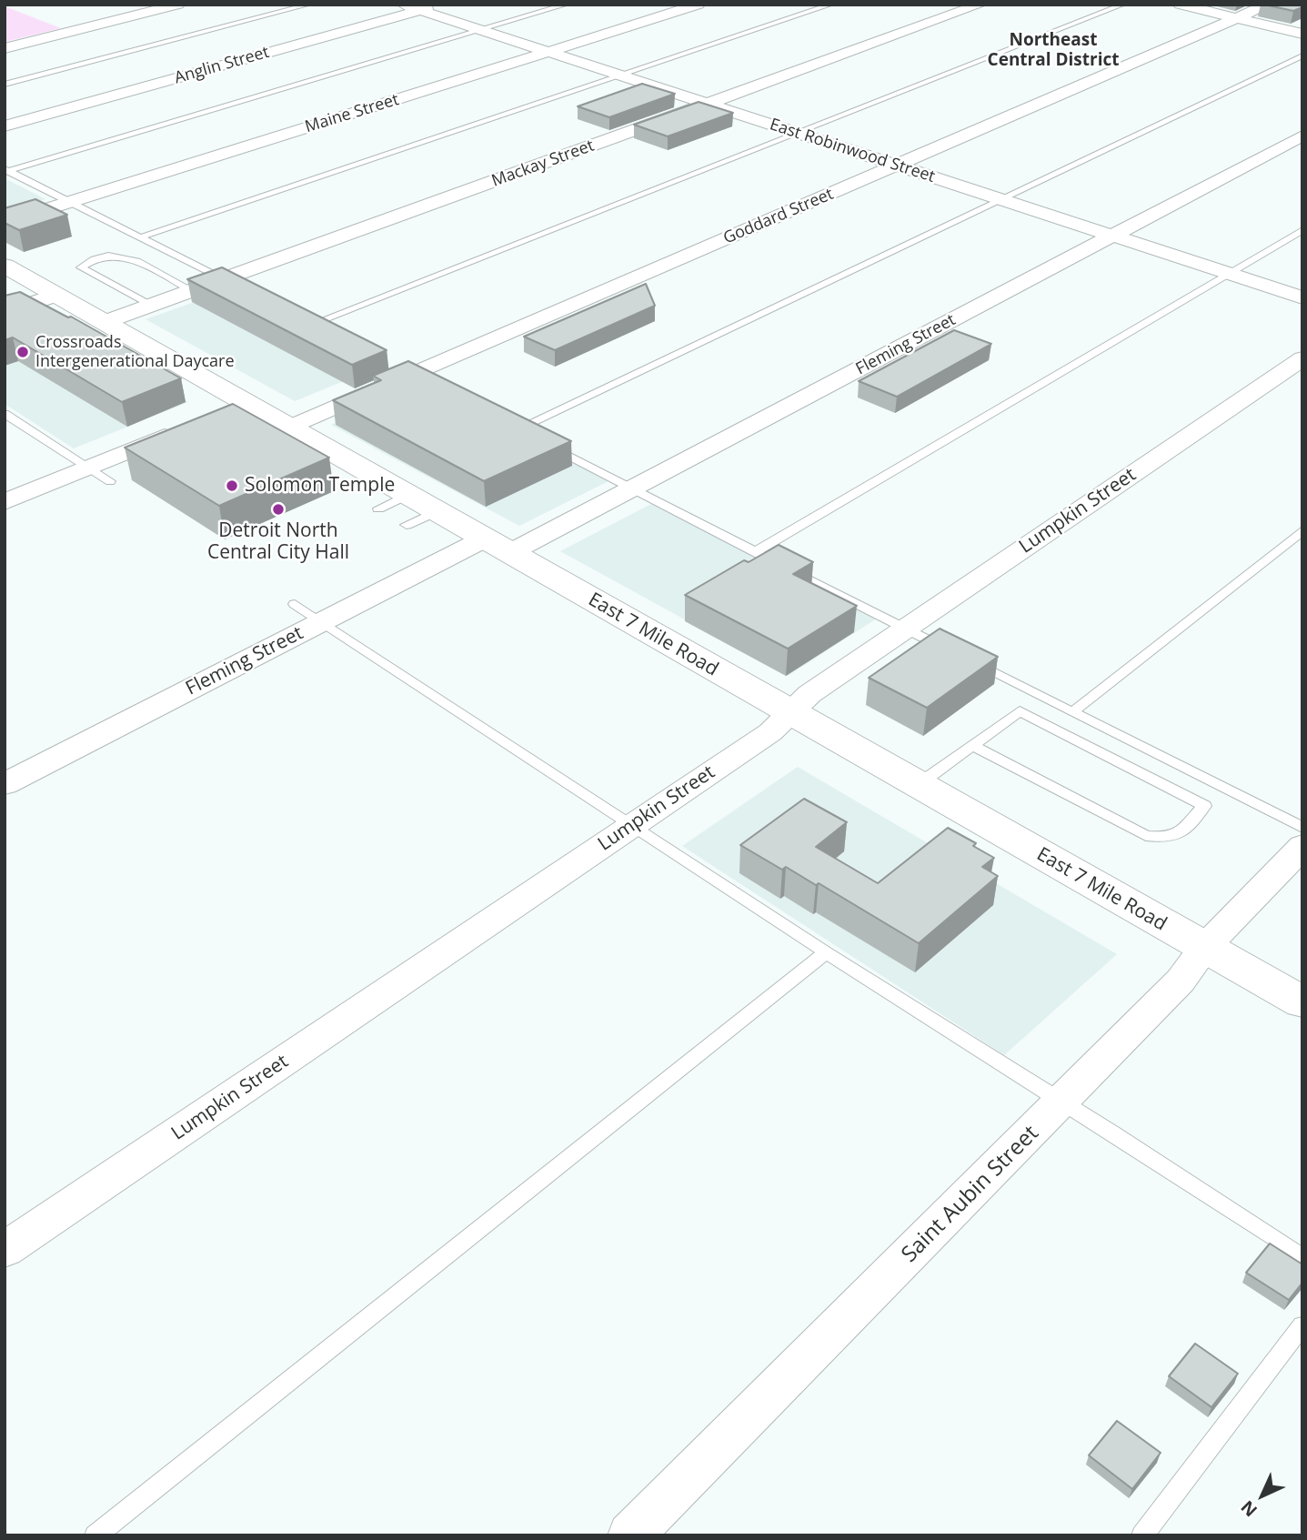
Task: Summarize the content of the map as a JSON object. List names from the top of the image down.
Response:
{
  "streets": {
    "street": [
      "Anglin Street",
      "Maine Street",
      "East Robinwood Street",
      "Mackay Street",
      "Goddard Street",
      "Fleming Street",
      "Lumpkin Street",
      "East 7 Mile Road",
      "Saint Aubin Street"
    ]
  },
  "crossings": [
    ["Anglin Street", "East Robinwood Street"],
    ["Maine Street", "East Robinwood Street"],
    ["East Robinwood Street", "Mackay Street"],
    ["East Robinwood Street", "Goddard Street"],
    ["East Robinwood Street", "Fleming Street"],
    ["Mackay Street", "East 7 Mile Road"],
    ["Goddard Street", "East 7 Mile Road"],
    ["Fleming Street", "East 7 Mile Road"],
    ["Lumpkin Street", "East 7 Mile Road"],
    ["East 7 Mile Road", "Saint Aubin Street"]
  ],
  "districts": ["Northeast Central District"],
  "places": ["Crossroads Intergenerational Daycare", "Solomon Temple", "Detroit North Central City Hall"],
  "north": "bottom left"
}
